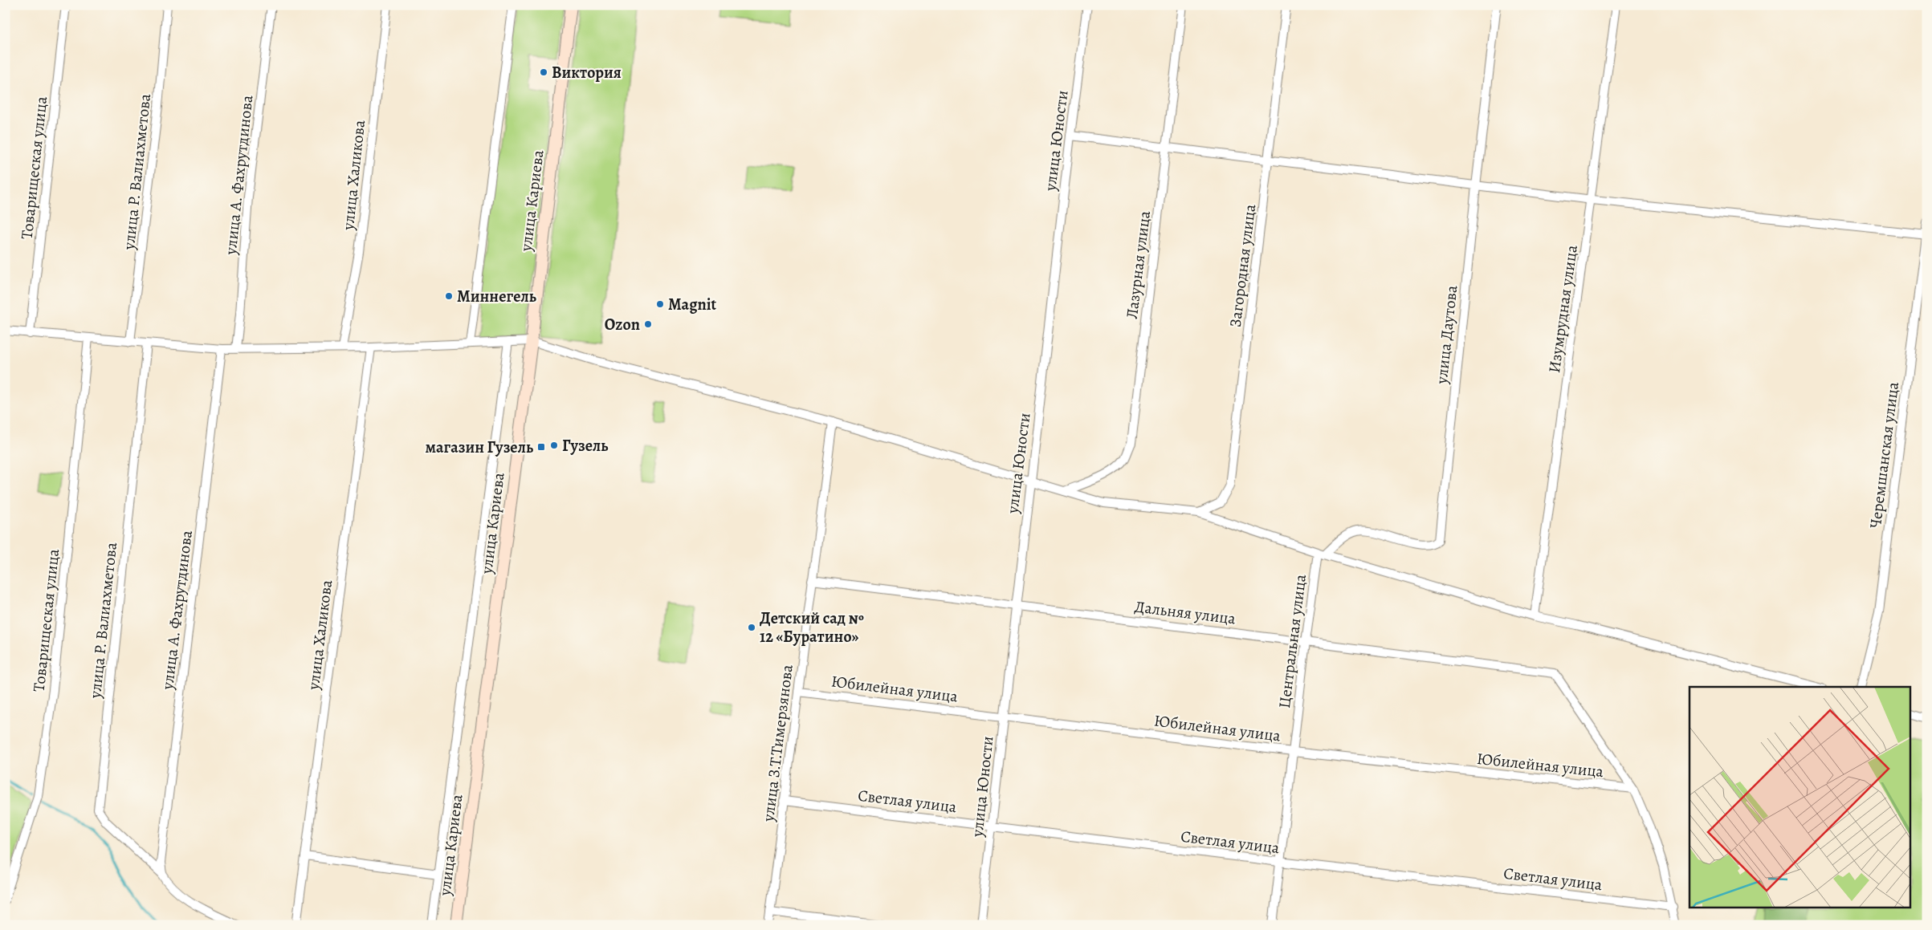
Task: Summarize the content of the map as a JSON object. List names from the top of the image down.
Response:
{
  "streets": {
    "main road": ["улица Кариева"],
    "street": [
      "улица Юности",
      "Товарищеская улица",
      "улица Р. Валиахметова",
      "улица А. Фахрутдинова",
      "улица Халикова",
      "Лазурная улица",
      "Загородная улица",
      "Изумрудная улица",
      "улица Даутова",
      "Черемшанская улица",
      "Дальняя улица",
      "Центральная улица",
      "Юбилейная улица",
      "улица З.Т.Тимерзянова",
      "Светлая улица"
    ]
  },
  "crossings": [
    ["улица Юности", "Дальняя улица"],
    ["улица Юности", "Юбилейная улица"],
    ["улица Юности", "Светлая улица"],
    ["улица Р. Валиахметова", "улица А. Фахрутдинова"],
    ["улица Даутова", "Центральная улица"],
    ["Дальняя улица", "Центральная улица"],
    ["Дальняя улица", "Юбилейная улица"],
    ["Дальняя улица", "улица З.Т.Тимерзянова"],
    ["Центральная улица", "Юбилейная улица"],
    ["Центральная улица", "Светлая улица"],
    ["Юбилейная улица", "улица З.Т.Тимерзянова"],
    ["улица З.Т.Тимерзянова", "Светлая улица"]
  ],
  "places": {
    "other": [
      "Виктория",
      "Миннегель",
      "Magnit",
      "Ozon",
      "Гузель",
      "Детский сад № 12 «Буратино»"
    ],
    "transit": ["магазин Гузель"]
  }
}
